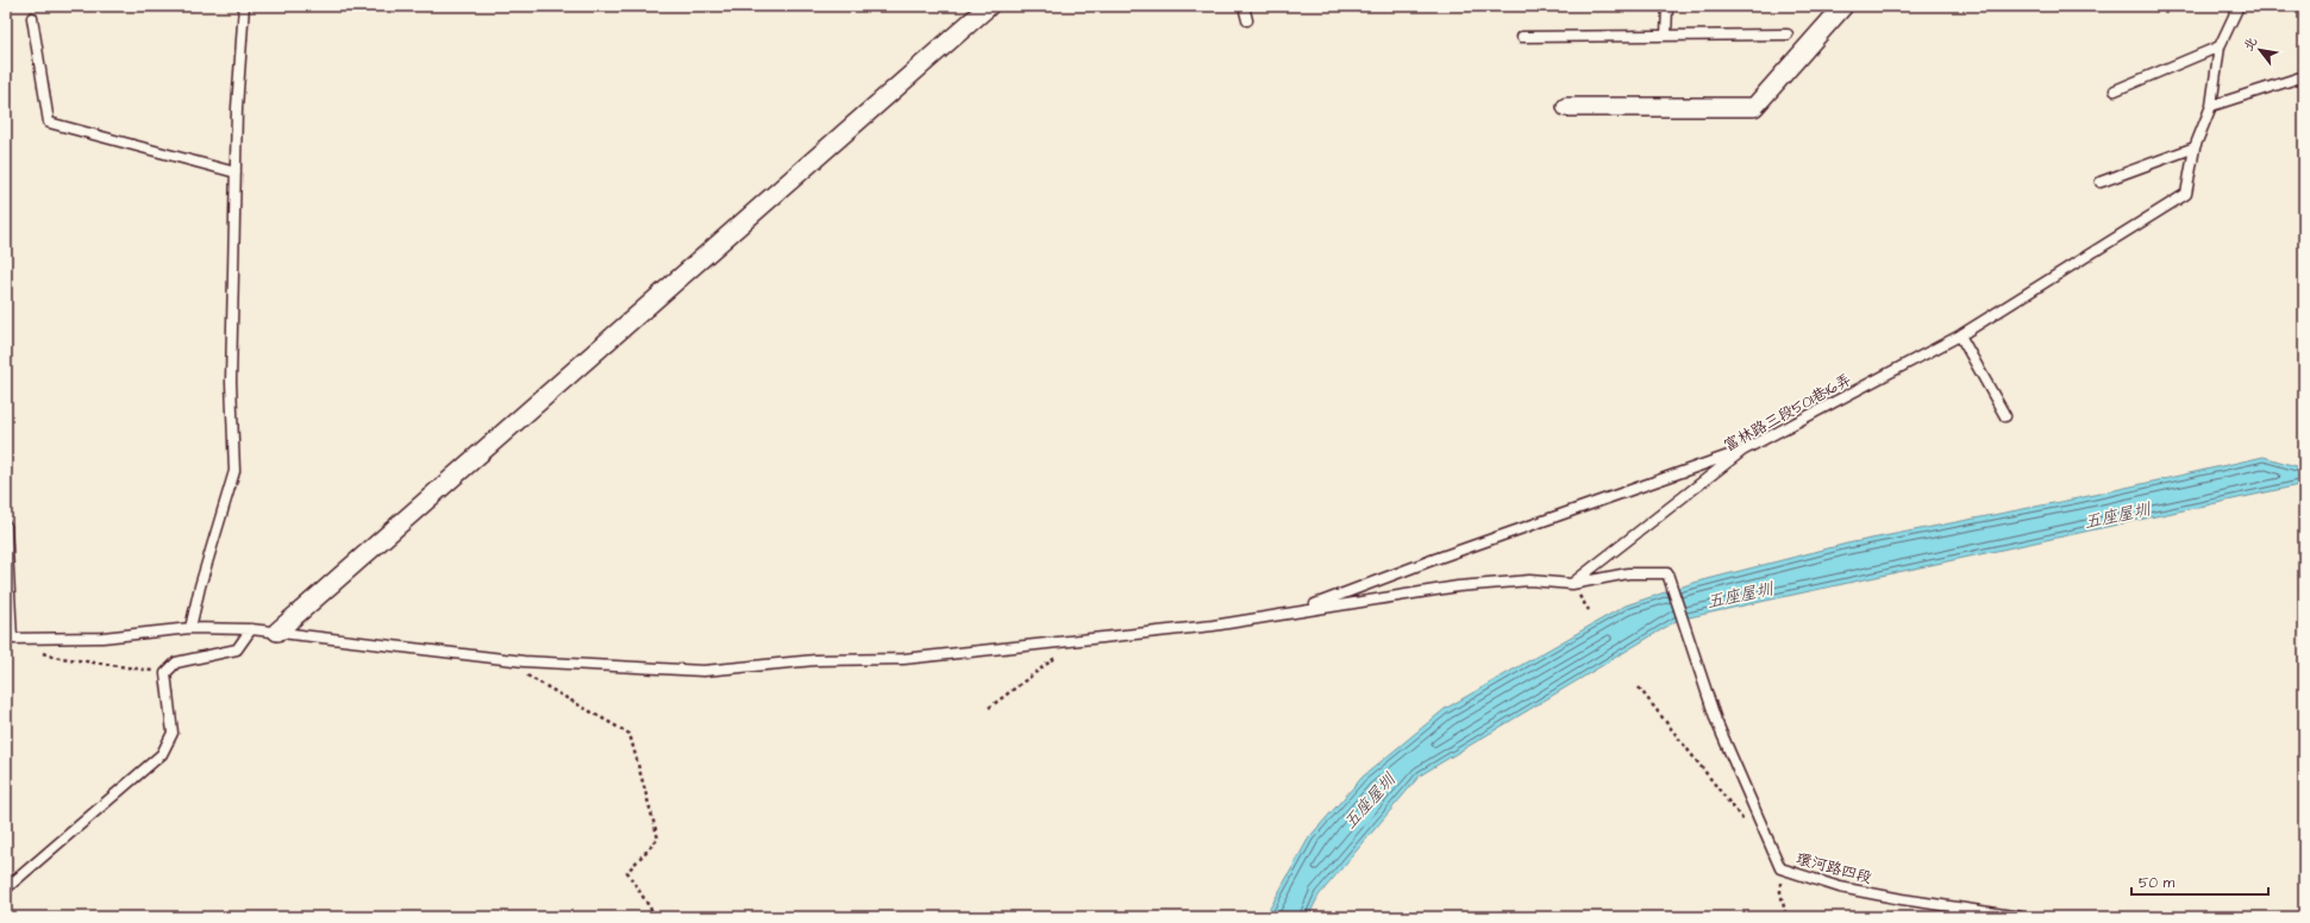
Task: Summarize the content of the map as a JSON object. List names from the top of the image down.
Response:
{
  "streets": {
    "lane": ["富林路三段501巷16弄", "環河路四段"]
  },
  "crossings": [
    ["富林路三段501巷16弄", "環河路四段"]
  ],
  "water": ["五座屋圳"],
  "scale_bar": "50 m",
  "north": "top left"
}
